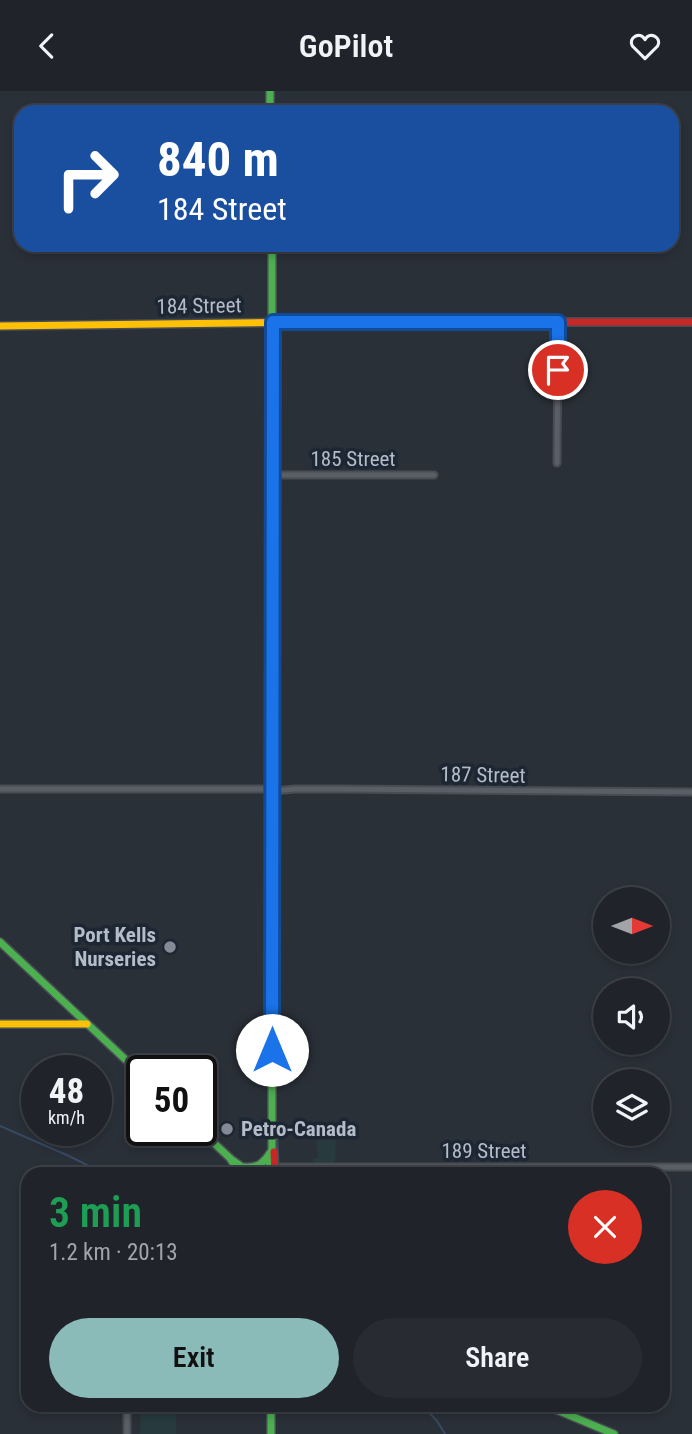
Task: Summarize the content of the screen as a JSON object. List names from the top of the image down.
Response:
{
  "streets": {
    "main road": ["184 Street"],
    "street": ["185 Street", "187 Street", "189 Street"]
  },
  "places": ["Port Kells Nurseries", "Petro-Canada"],
  "north": "right",
  "page": {
    "header": "GoPilot",
    "turn": ["840 m", "184 Street"],
    "speed": "48 km/h",
    "limit": "50",
    "heading": ["3 min", "1.2 km · 20:13"],
    "buttons": ["Exit", "Share"]
  }
}
